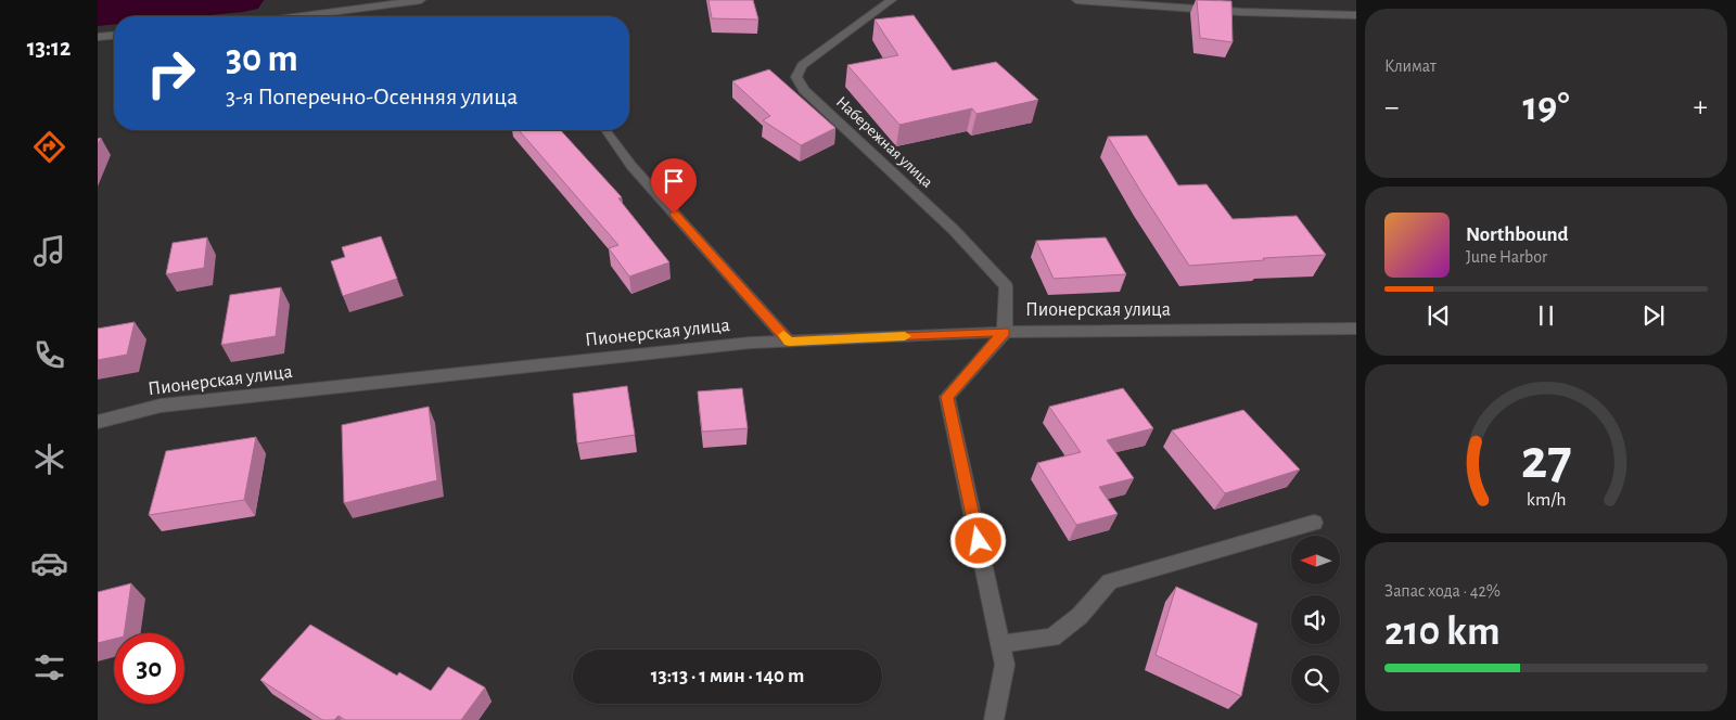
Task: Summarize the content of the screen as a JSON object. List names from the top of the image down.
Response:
{
  "streets": {
    "street": ["Набережная улица", "Пионерская улица"]
  },
  "crossings": [
    ["Набережная улица", "Пионерская улица"]
  ],
  "north": "left",
  "page": {
    "tabs": "13:12",
    "tile": [
      "Климат",
      ["Запас хода · 42%", "210 km"]
    ],
    "turn": ["30 m", "3-я Поперечно-Осенняя улица"],
    "heat": ["−", "19°", "+"],
    "song": ["Northbound", "June Harbor"],
    "limit": "30",
    "trip": "13:13 · 1 мин · 140 m",
    "gauge": ["27", "km/h"]
  }
}
